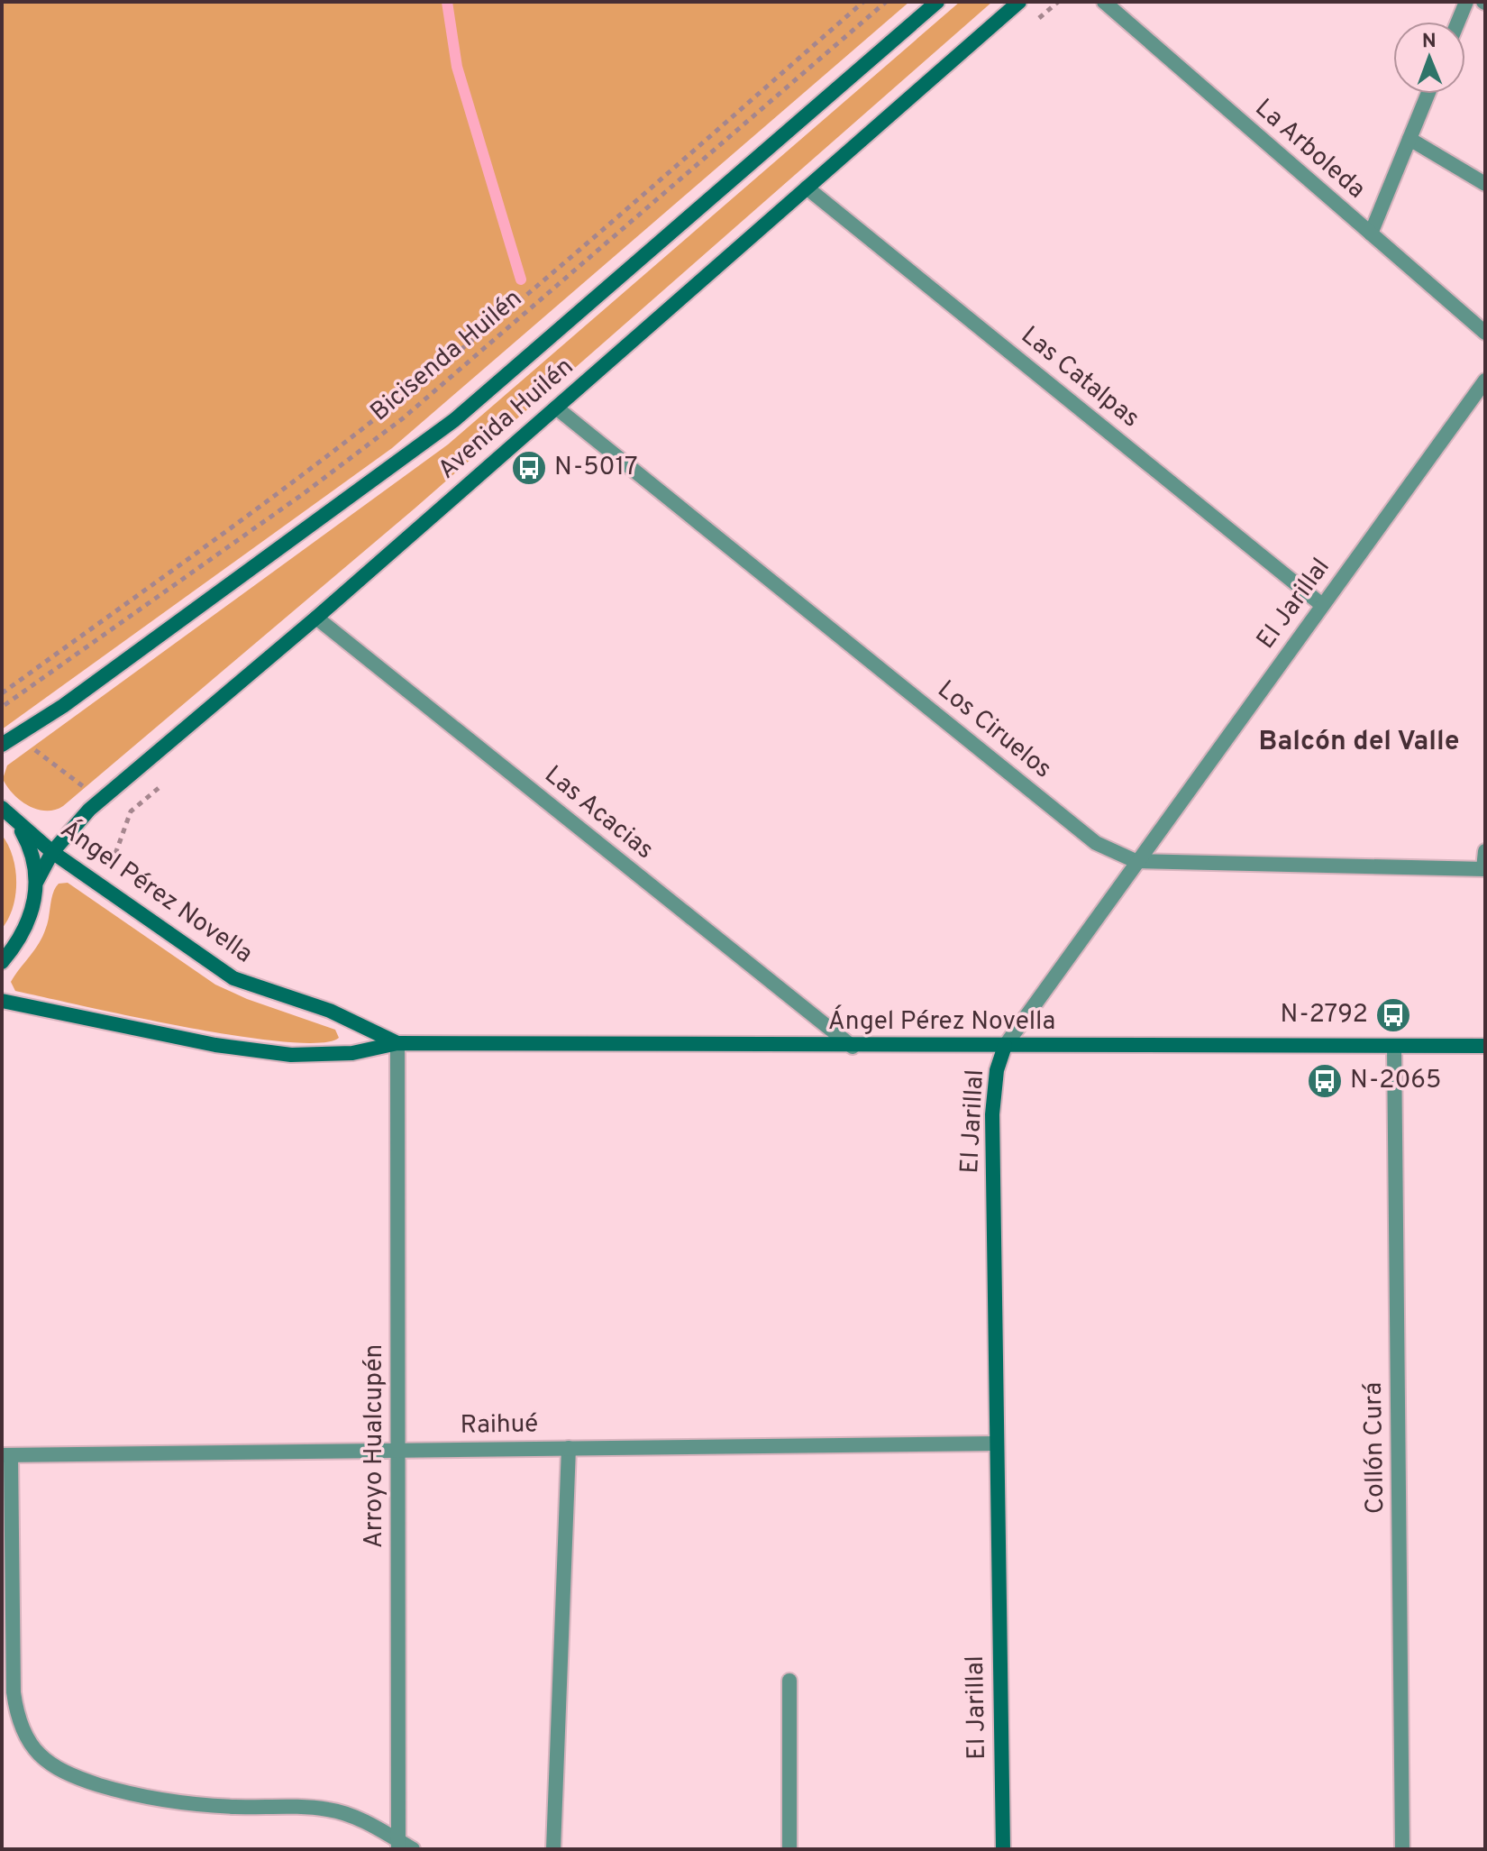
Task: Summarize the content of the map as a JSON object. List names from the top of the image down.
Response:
{
  "streets": {
    "main road": ["Avenida Huilén", "El Jarillal", "Ángel Pérez Novella"],
    "street": [
      "La Arboleda",
      "Las Catalpas",
      "Los Ciruelos",
      "Las Acacias",
      "Raihué",
      "Arroyo Hualcupén",
      "Collón Curá"
    ],
    "path": ["Bicisenda Huilén"]
  },
  "crossings": [
    ["Las Catalpas", "Avenida Huilén"],
    ["Las Catalpas", "El Jarillal"],
    ["Avenida Huilén", "Los Ciruelos"],
    ["Avenida Huilén", "Las Acacias"],
    ["Avenida Huilén", "Ángel Pérez Novella"],
    ["El Jarillal", "Los Ciruelos"],
    ["El Jarillal", "Ángel Pérez Novella"],
    ["El Jarillal", "Raihué"],
    ["Las Acacias", "Ángel Pérez Novella"],
    ["Ángel Pérez Novella", "Arroyo Hualcupén"],
    ["Ángel Pérez Novella", "Collón Curá"],
    ["Raihué", "Arroyo Hualcupén"]
  ],
  "districts": ["Balcón del Valle"],
  "places": {
    "bus stop": ["N-5017", "N-2792", "N-2065"]
  },
  "north": "top"
}
